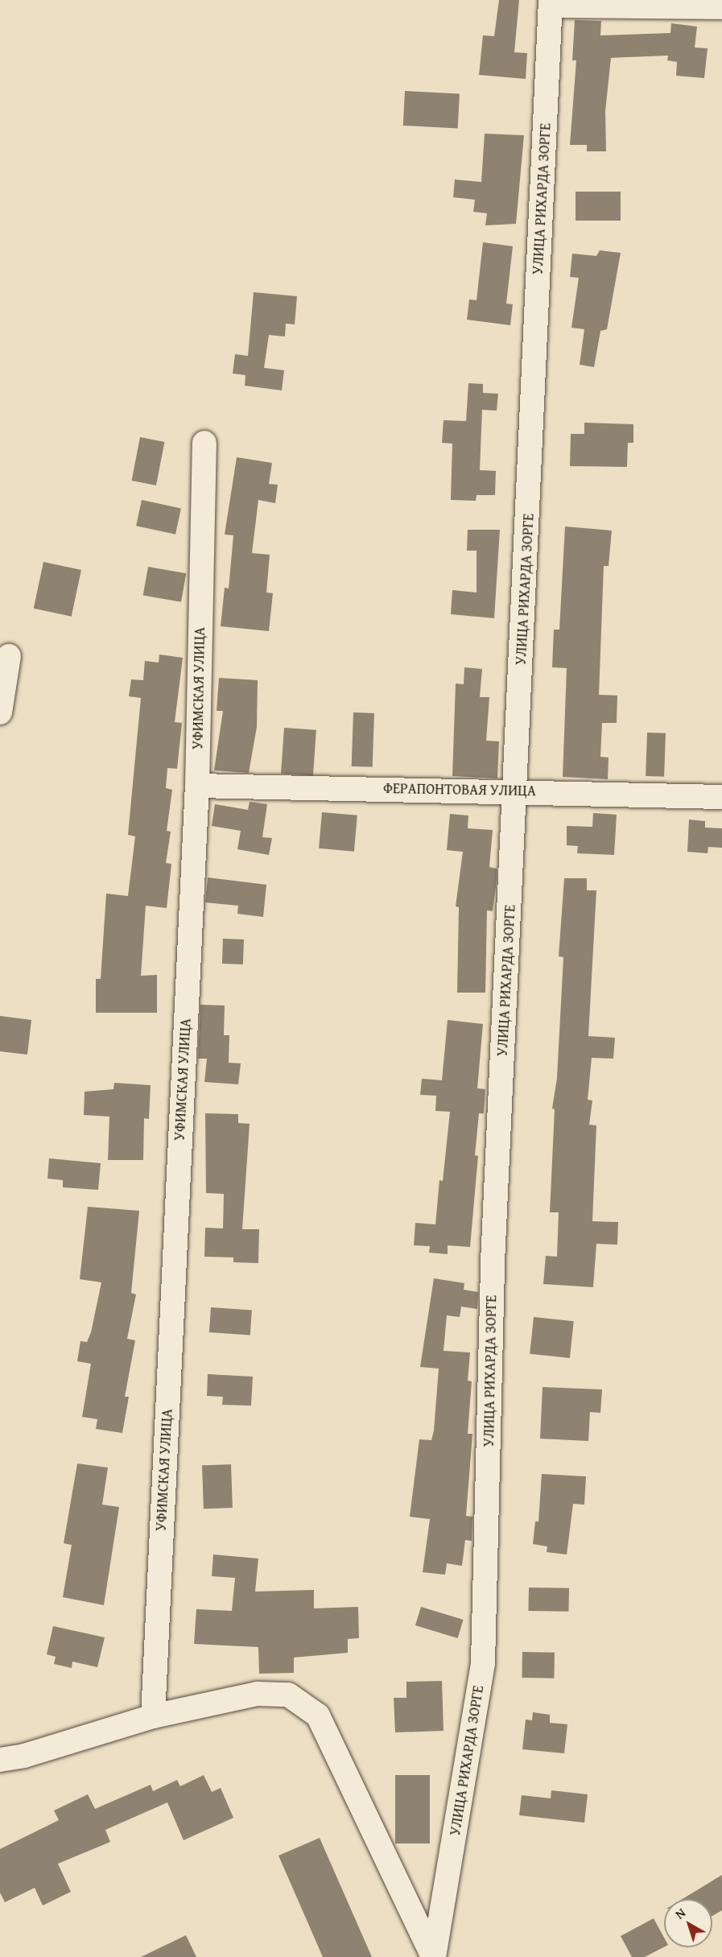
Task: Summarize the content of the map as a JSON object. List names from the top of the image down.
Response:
{
  "streets": {
    "street": ["УЛИЦА РИХАРДА ЗОРГЕ", "УФИМСКАЯ УЛИЦА", "ФЕРАПОНТОВАЯ УЛИЦА"]
  },
  "crossings": [
    ["УЛИЦА РИХАРДА ЗОРГЕ", "ФЕРАПОНТОВАЯ УЛИЦА"],
    ["УФИМСКАЯ УЛИЦА", "ФЕРАПОНТОВАЯ УЛИЦА"]
  ],
  "north": "top left"
}
